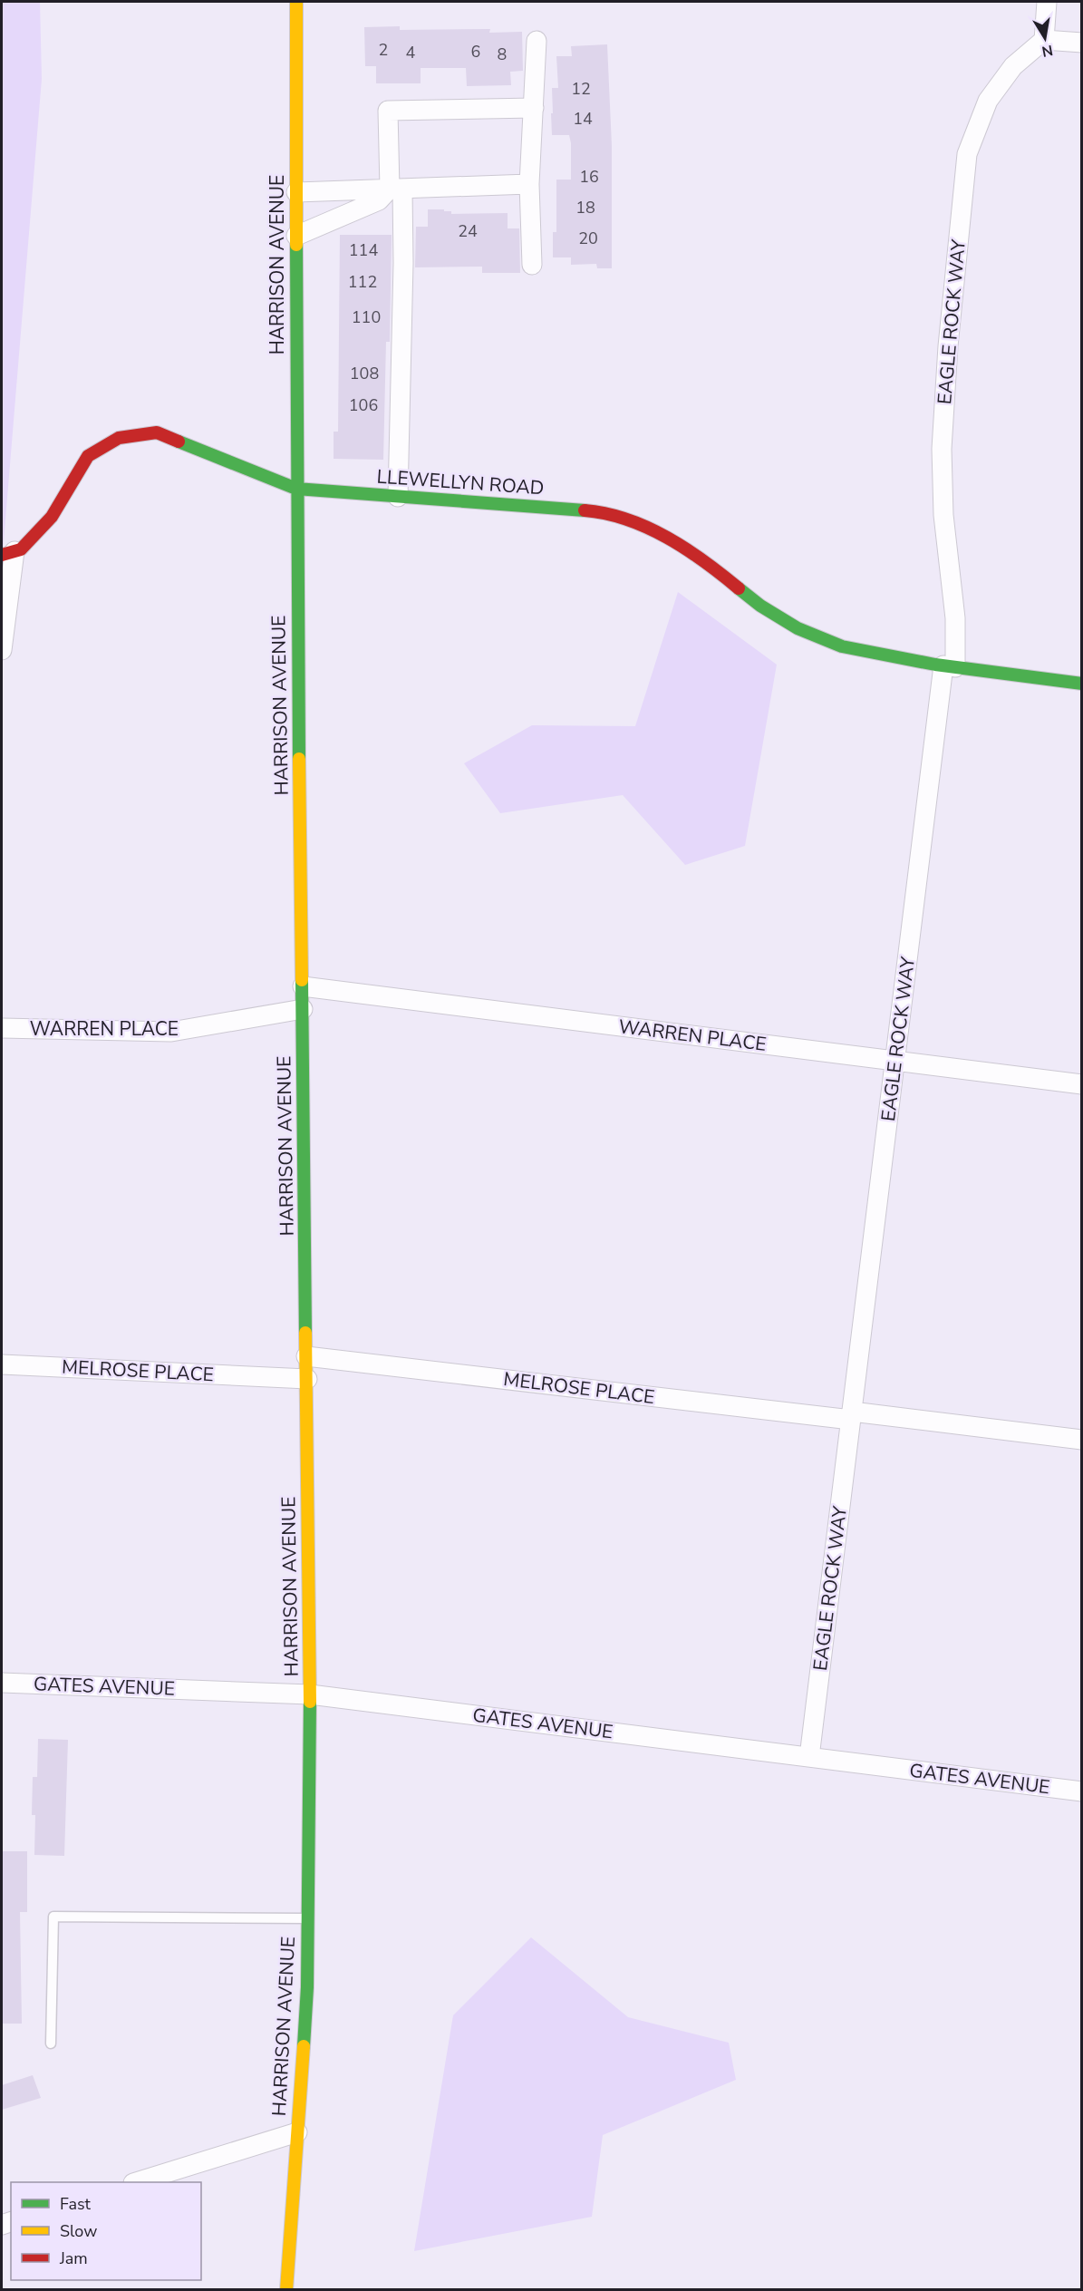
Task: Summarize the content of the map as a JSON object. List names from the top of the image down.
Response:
{
  "streets": {
    "street": [
      "HARRISON AVENUE",
      "EAGLE ROCK WAY",
      "LLEWELLYN ROAD",
      "WARREN PLACE",
      "MELROSE PLACE",
      "GATES AVENUE"
    ]
  },
  "crossings": [
    ["HARRISON AVENUE", "LLEWELLYN ROAD"],
    ["HARRISON AVENUE", "WARREN PLACE"],
    ["HARRISON AVENUE", "MELROSE PLACE"],
    ["HARRISON AVENUE", "GATES AVENUE"],
    ["EAGLE ROCK WAY", "LLEWELLYN ROAD"],
    ["EAGLE ROCK WAY", "WARREN PLACE"],
    ["EAGLE ROCK WAY", "MELROSE PLACE"],
    ["EAGLE ROCK WAY", "GATES AVENUE"]
  ],
  "house_numbers": [
    "2",
    "6",
    "4",
    "8",
    "12",
    "14",
    "16",
    "18",
    "24",
    "20",
    "114",
    "112",
    "110",
    "108",
    "106"
  ],
  "legend": ["Fast", "Slow", "Jam"],
  "north": "bottom"
}
